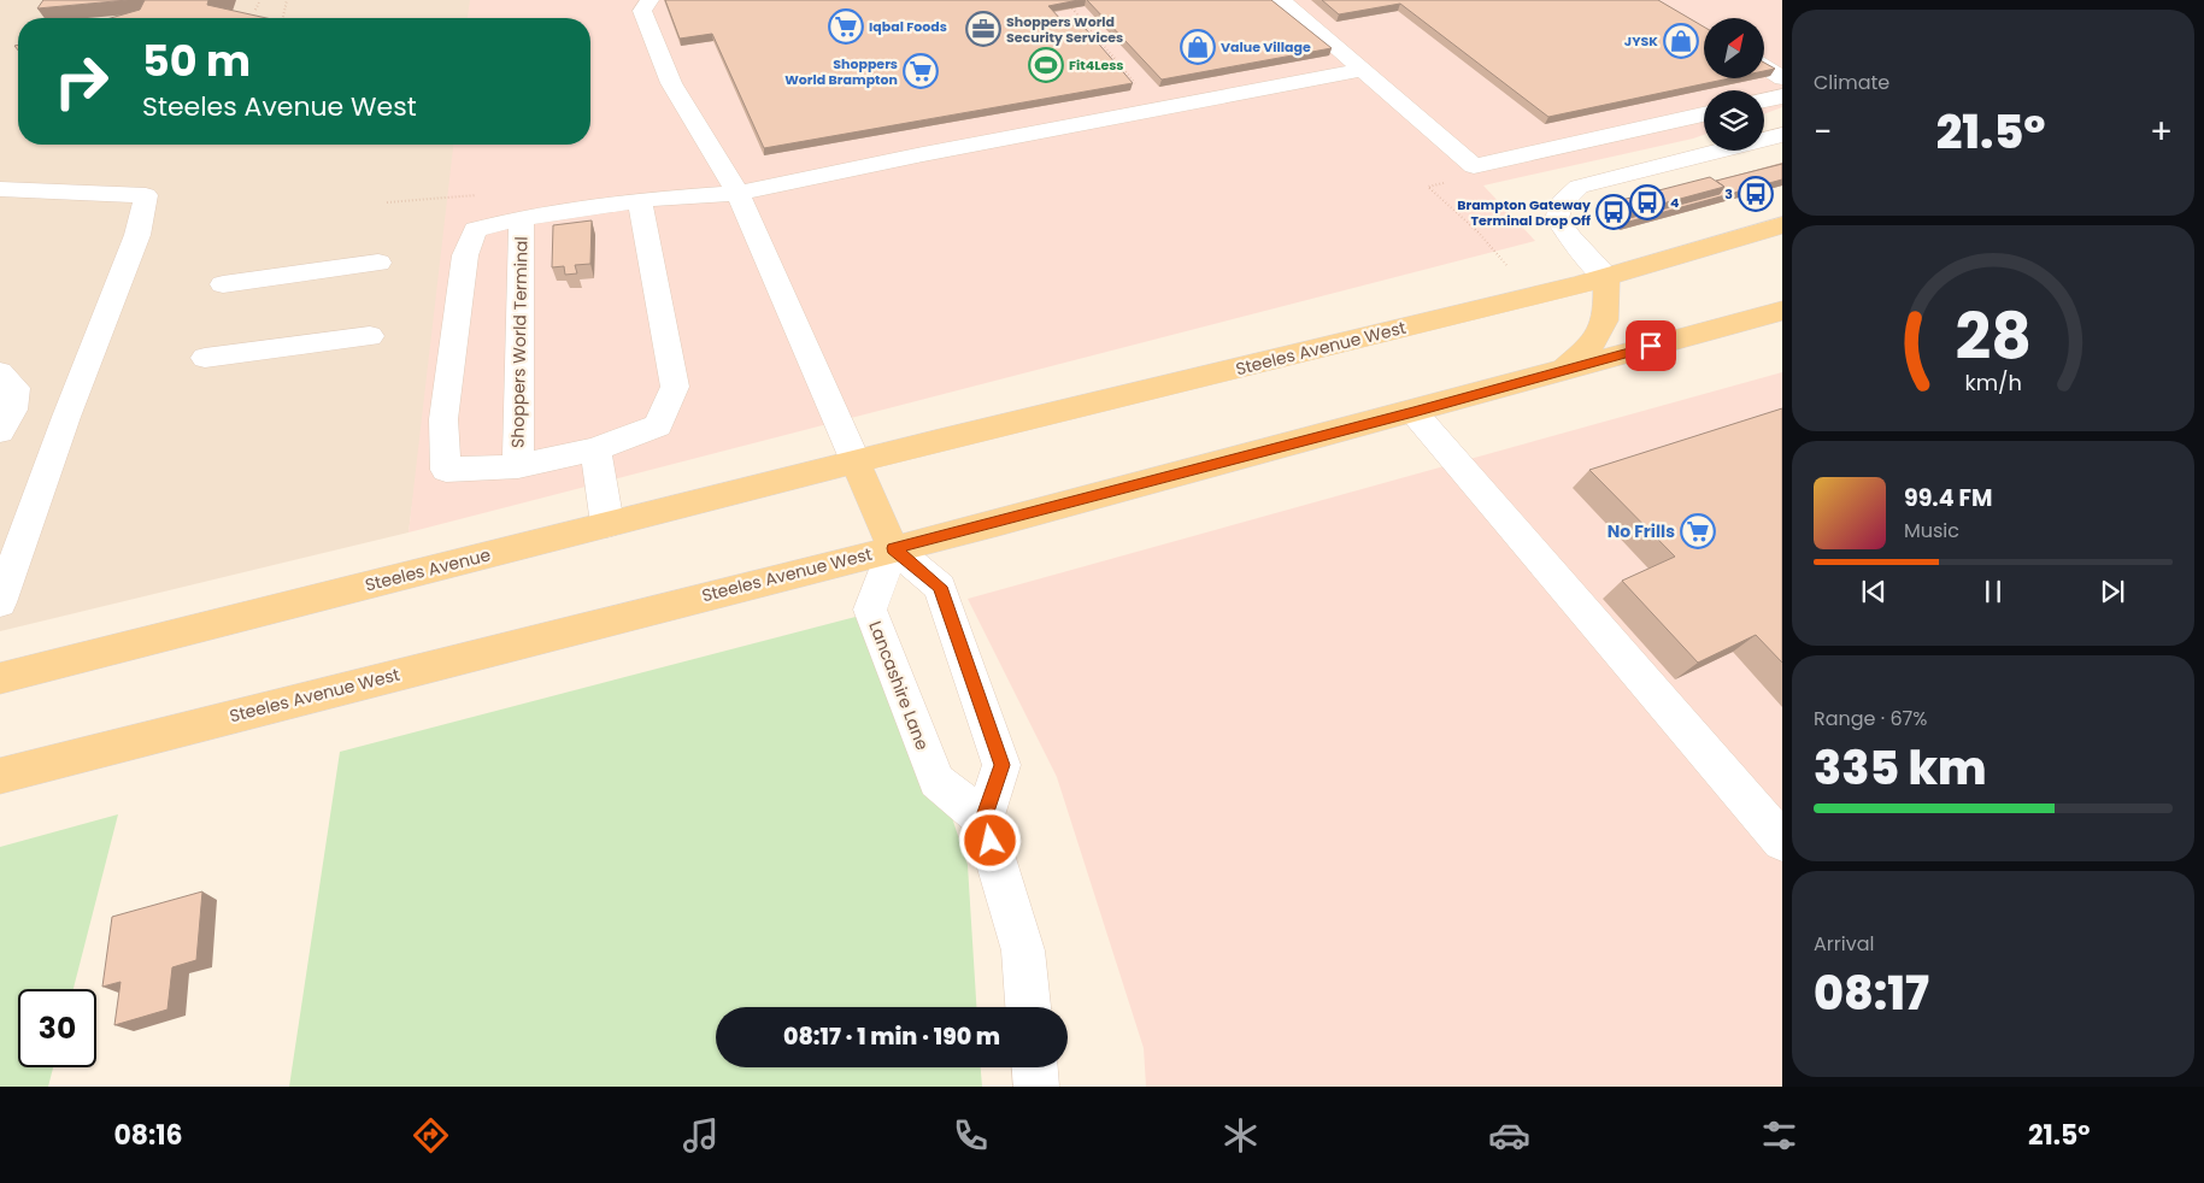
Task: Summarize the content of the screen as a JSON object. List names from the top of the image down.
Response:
{
  "streets": {
    "main road": ["Steeles Avenue West", "Steeles Avenue"],
    "street": ["Shoppers World Terminal", "Lancashire Lane"]
  },
  "crossings": [
    ["Steeles Avenue West", "Steeles Avenue"],
    ["Steeles Avenue West", "Lancashire Lane"]
  ],
  "places": {
    "supermarket": ["Iqbal Foods", "Shoppers World Brampton", "No Frills"],
    "office": ["Shoppers World Security Services"],
    "shop": ["JYSK", "Value Village"],
    "sports": ["Fit4Less"],
    "bus stop": ["3", "4", "Brampton Gateway Terminal Drop Off"]
  },
  "north": "top right",
  "page": {
    "tile": [
      "Climate",
      ["Range · 67%", "335 km"],
      ["Arrival", "08:17"]
    ],
    "turn": ["50 m", "Steeles Avenue West"],
    "heat": ["−", "21.5°", "+"],
    "song": ["99.4 FM", "Music"],
    "limit": "30",
    "trip": "08:17 · 1 min · 190 m",
    "tabs": ["08:16", "21.5°"],
    "gauge": ["28", "km/h"]
  }
}
